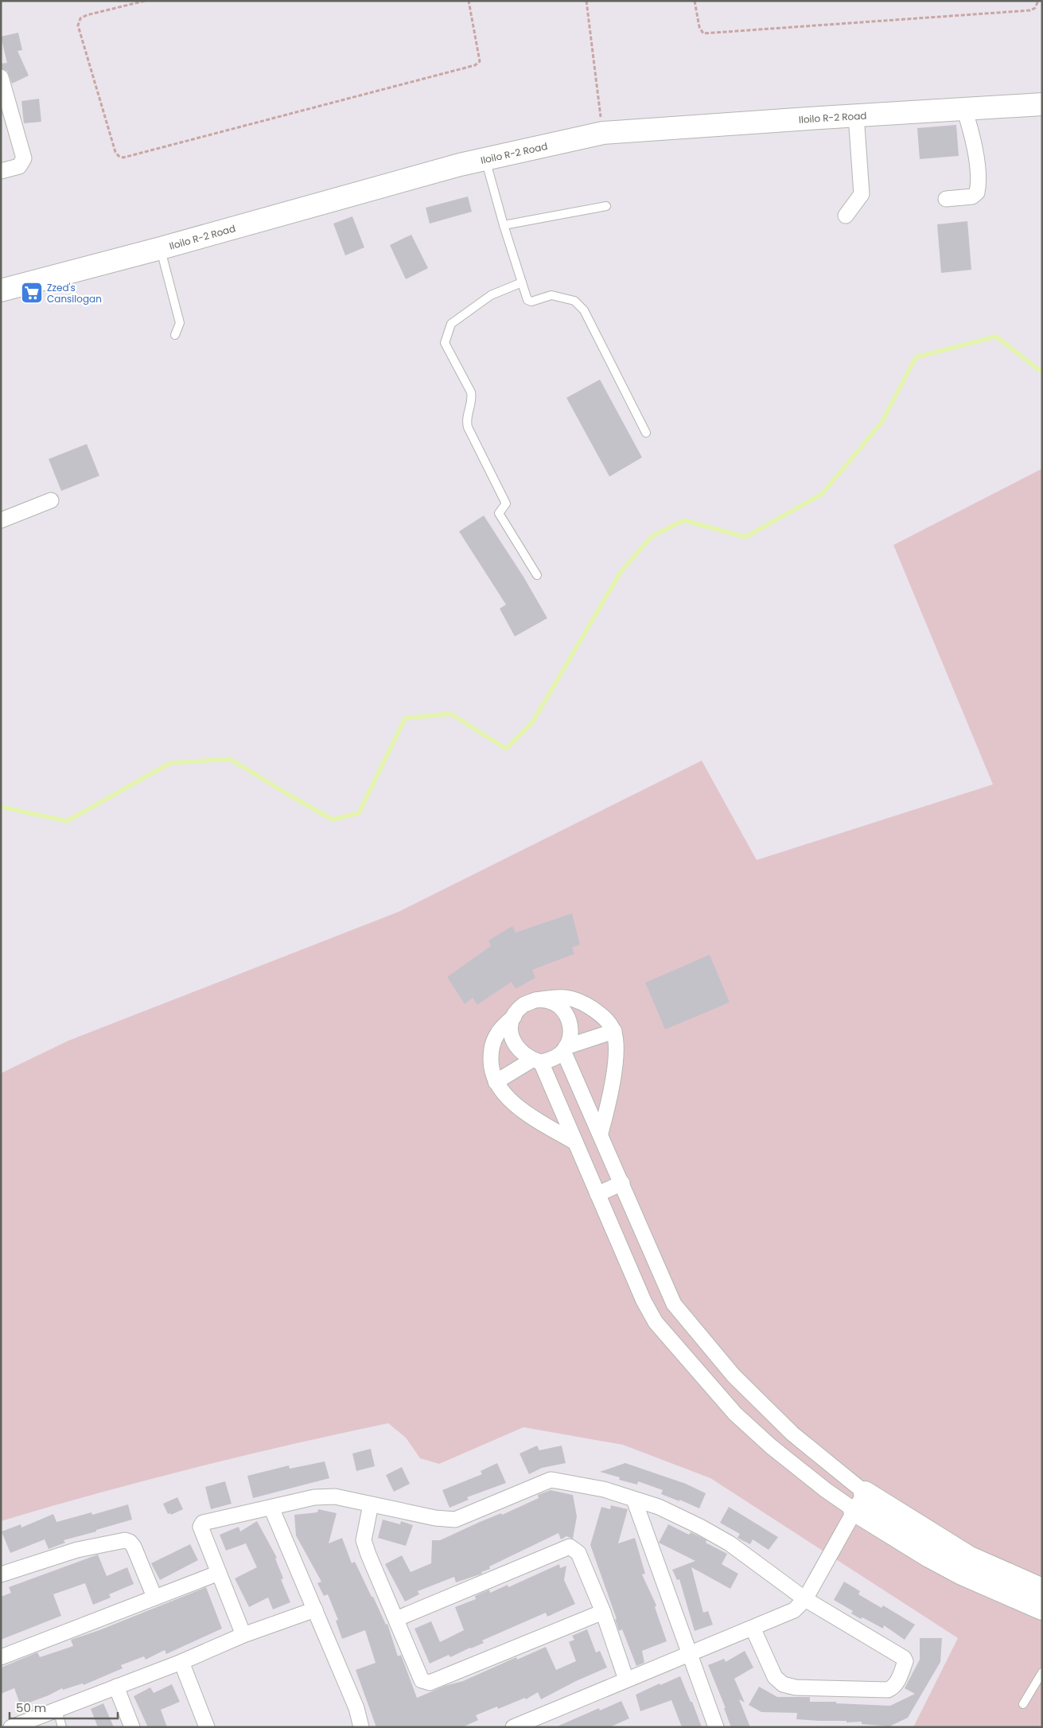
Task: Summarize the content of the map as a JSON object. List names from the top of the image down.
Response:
{
  "streets": {
    "main road": ["Iloilo R-2 Road"]
  },
  "places": {
    "supermarket": ["Zzed's Cansilogan"]
  },
  "scale_bar": "50 m"
}
